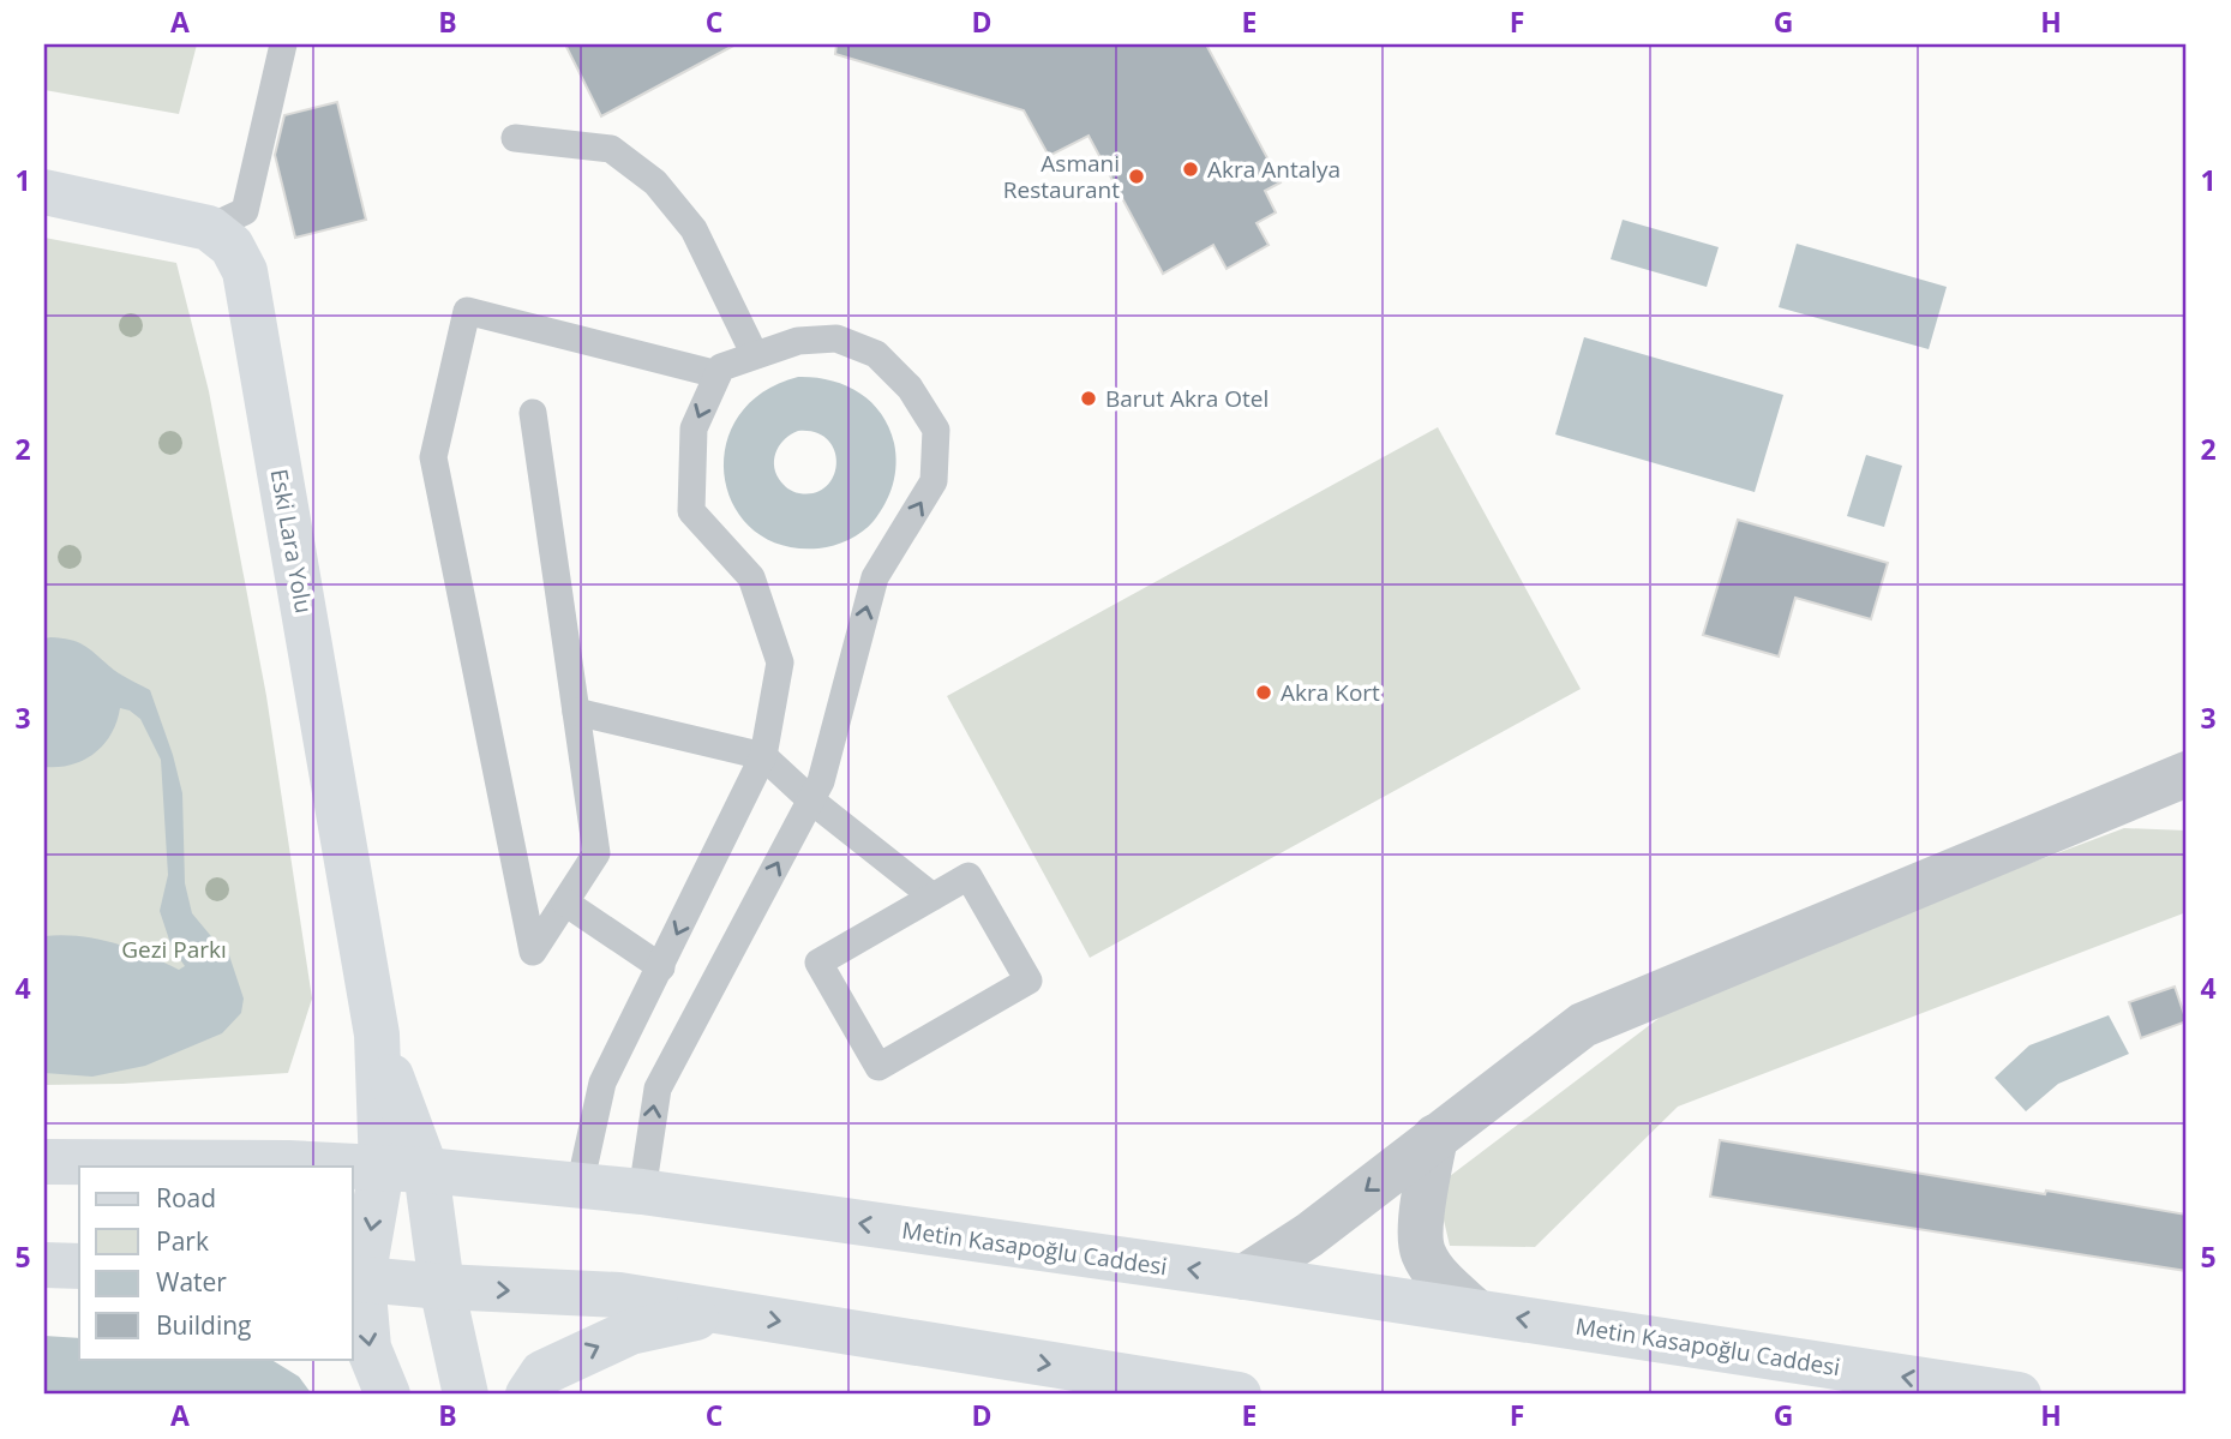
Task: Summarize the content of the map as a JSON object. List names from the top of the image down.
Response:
{
  "streets": {
    "main road": ["Eski Lara Yolu", "Metin Kasapoğlu Caddesi"]
  },
  "crossings": [
    ["Eski Lara Yolu", "Metin Kasapoğlu Caddesi"]
  ],
  "parks": ["Gezi Parkı"],
  "places": [
    "Akra Antalya",
    "Asmani Restaurant",
    "Barut Akra Otel",
    "Akra Kort"
  ],
  "legend": [
    "Road",
    "Park",
    "Water",
    "Building"
  ],
  "grid": {
    "columns": [
      "A",
      "B",
      "C",
      "D",
      "E",
      "F",
      "G",
      "H"
    ],
    "rows": [
      "1",
      "2",
      "3",
      "4",
      "5"
    ]
  }
}
